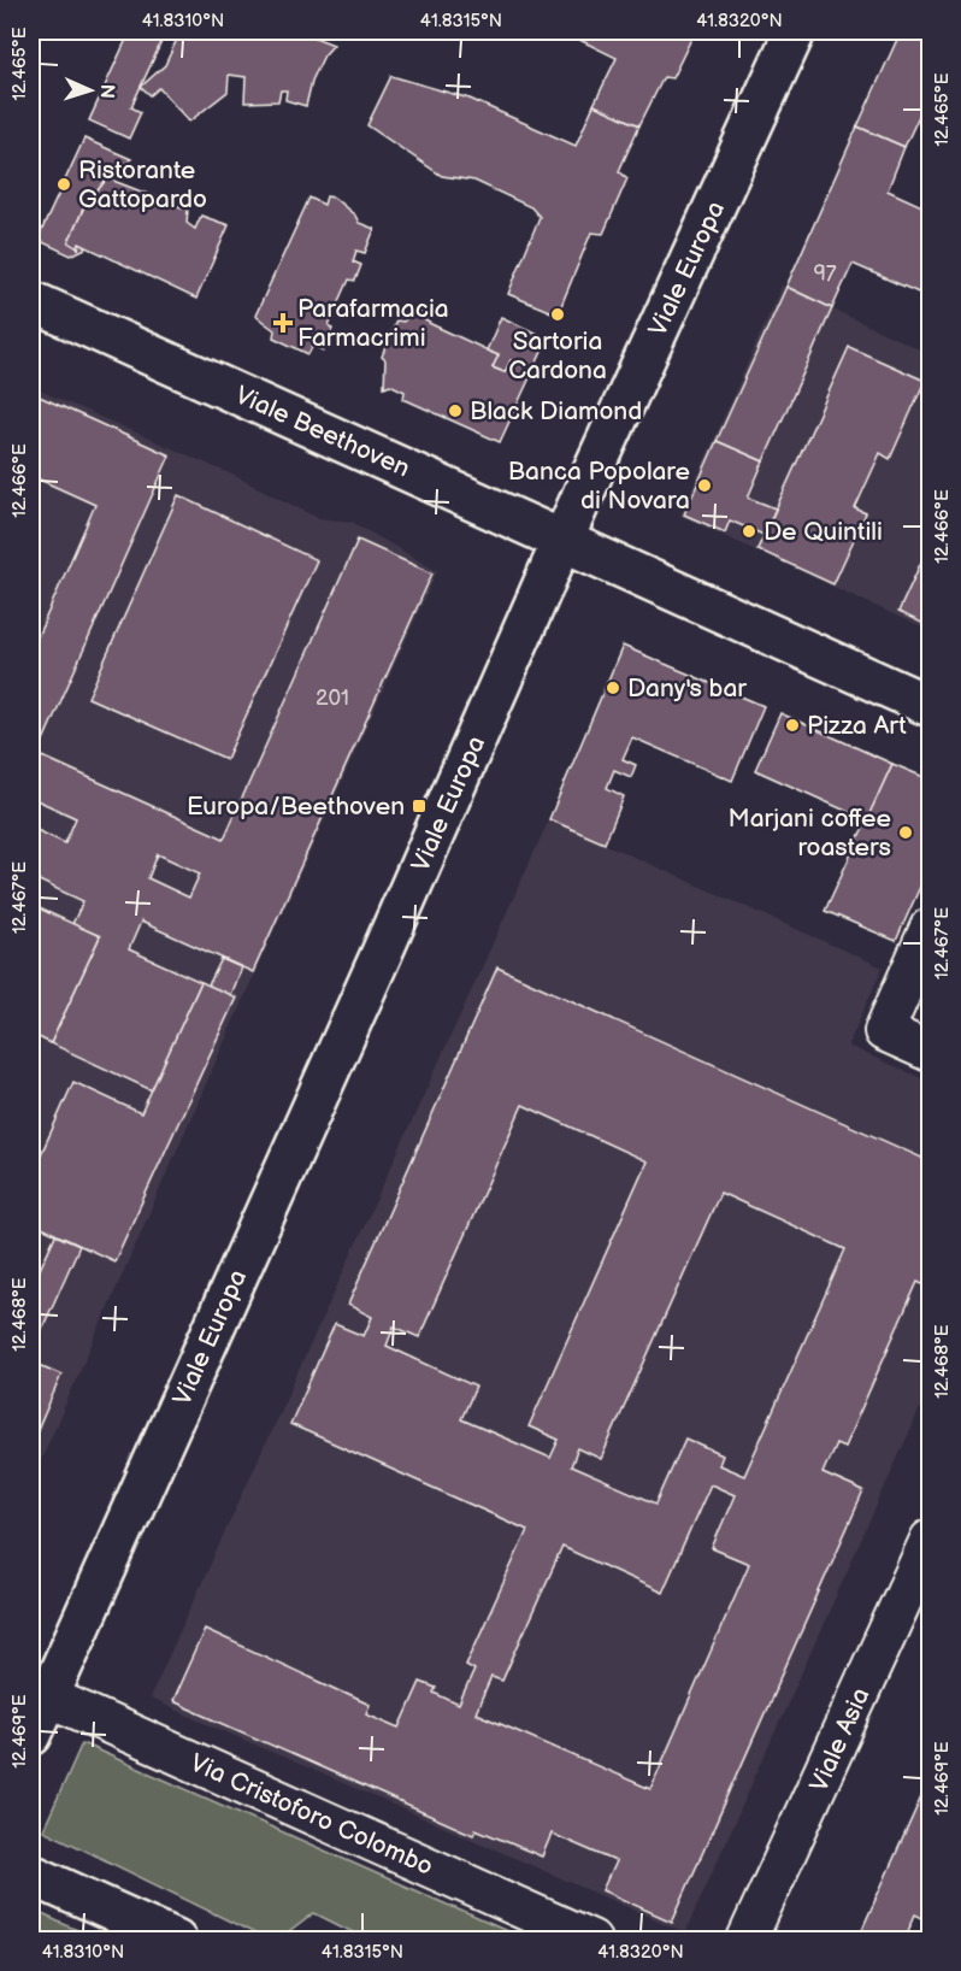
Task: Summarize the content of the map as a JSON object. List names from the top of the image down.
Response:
{
  "streets": {
    "street": [
      "Viale Europa",
      "Viale Beethoven",
      "Viale Asia",
      "Via Cristoforo Colombo"
    ]
  },
  "crossings": [
    ["Viale Europa", "Viale Beethoven"],
    ["Viale Europa", "Via Cristoforo Colombo"]
  ],
  "places": {
    "other": [
      "Ristorante Gattopardo",
      "Sartoria Cardona",
      "Black Diamond",
      "Banca Popolare di Novara",
      "De Quintili",
      "Dany's bar",
      "Pizza Art",
      "Marjani coffee roasters"
    ],
    "health": ["Parafarmacia Farmacrimi"],
    "transit": ["Europa/Beethoven"]
  },
  "house_numbers": ["97", "201"],
  "north": "right",
  "coordinates": [
    "41.8310°N",
    "41.8315°N",
    "41.8320°N",
    "12.465°E",
    "12.466°E",
    "12.467°E",
    "12.468°E",
    "12.469°E"
  ]
}
